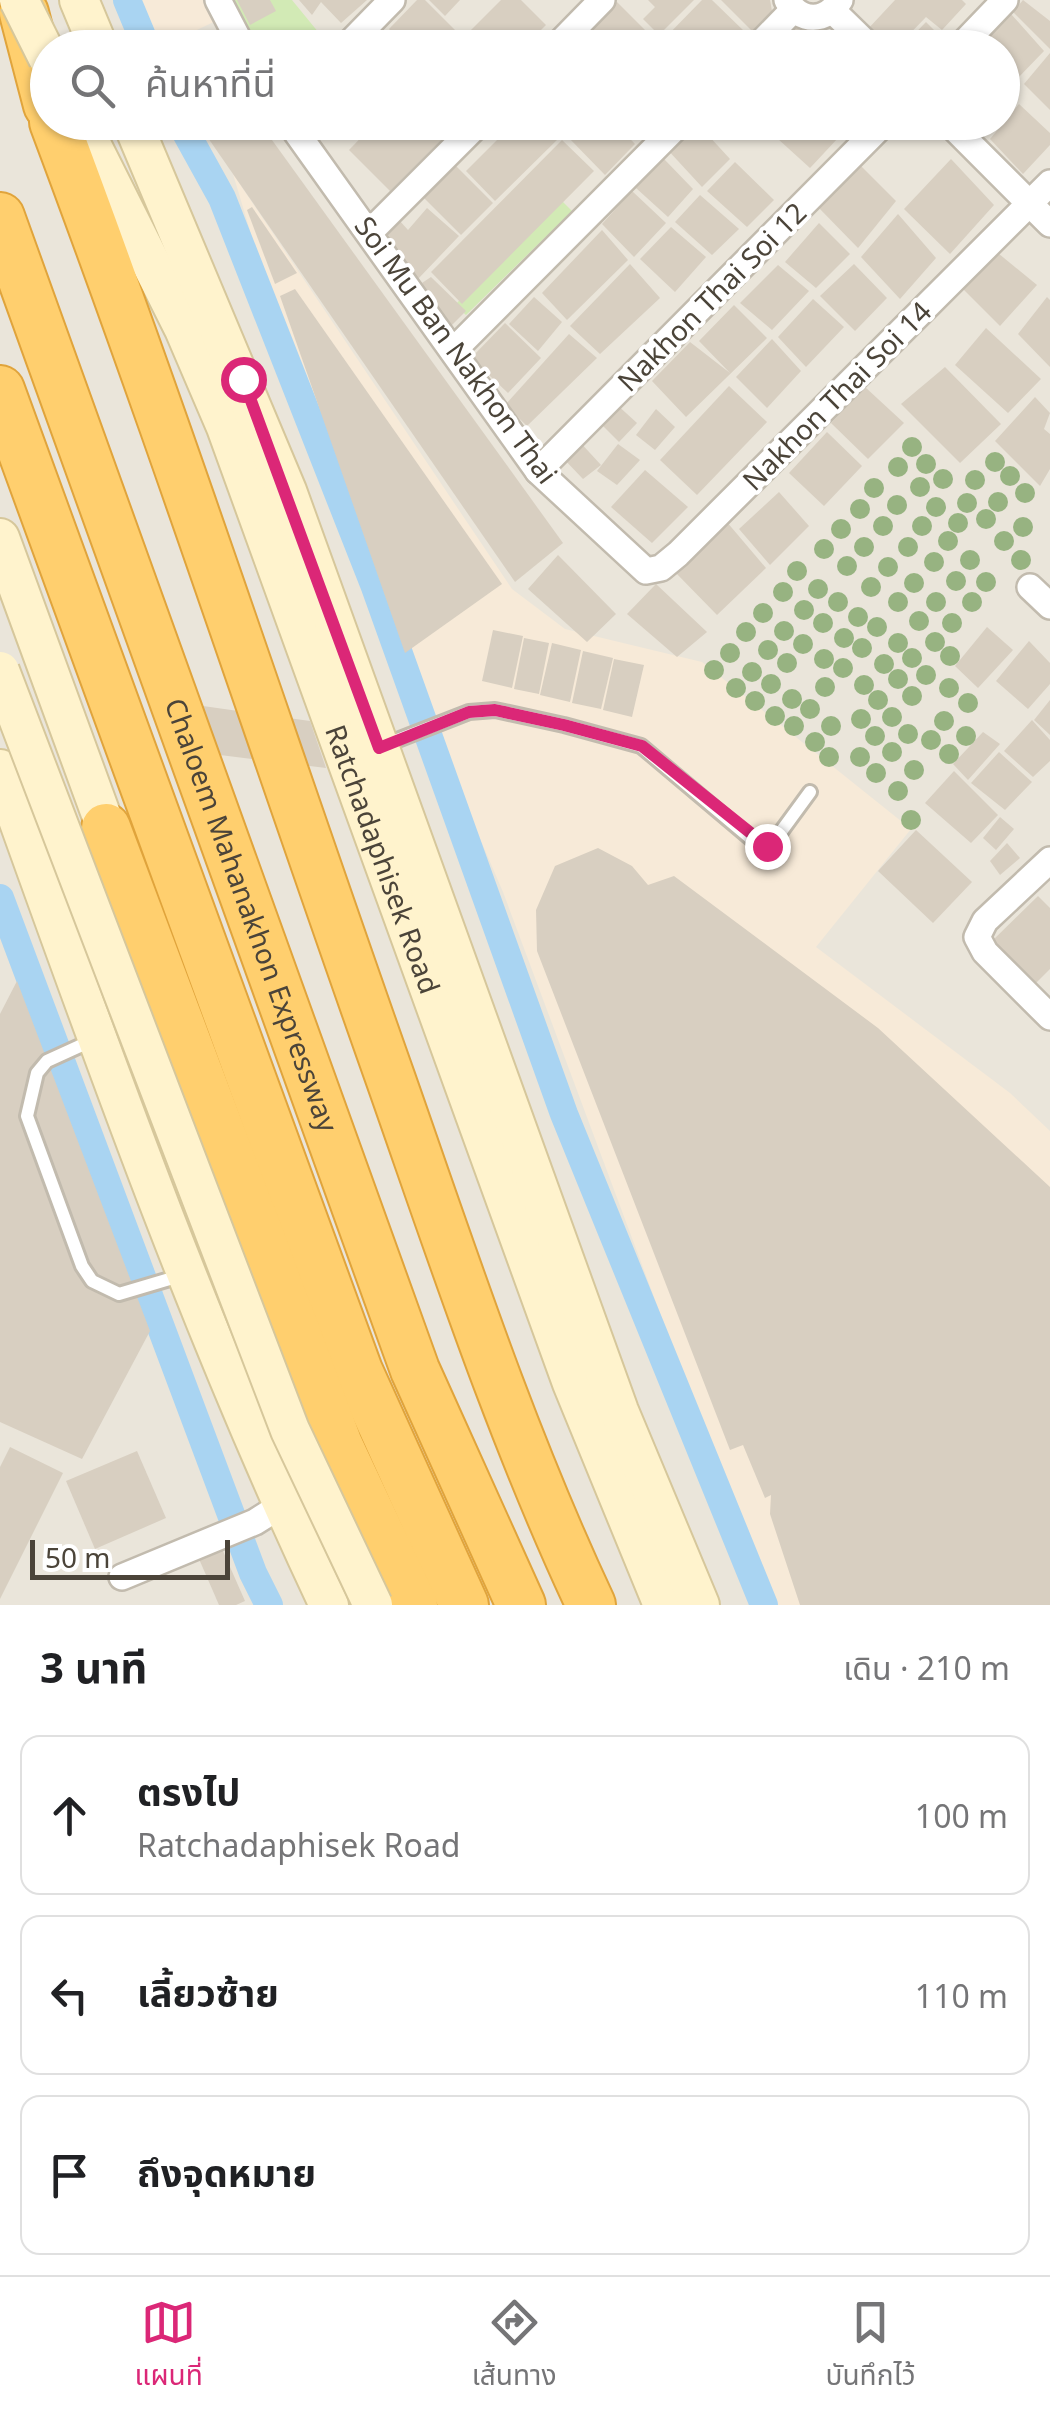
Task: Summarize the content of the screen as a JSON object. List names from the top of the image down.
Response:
{
  "streets": {
    "highway": ["Chaloem Mahanakhon Expressway"],
    "main road": ["Ratchadaphisek Road"],
    "street": ["Nakhon Thai Soi 12", "Soi Mu Ban Nakhon Thai", "Nakhon Thai Soi 14"]
  },
  "crossings": [
    ["Nakhon Thai Soi 12", "Soi Mu Ban Nakhon Thai"],
    ["Soi Mu Ban Nakhon Thai", "Nakhon Thai Soi 14"]
  ],
  "scale_bar": "50 m",
  "page": {
    "search": "ค้นหาที่นี่",
    "scale": "50 m",
    "heading": ["3 นาที", "เดิน · 210 m"],
    "list": [
      ["ตรงไป", "Ratchadaphisek Road", "100 m"],
      ["เลี้ยวซ้าย", "110 m"],
      "ถึงจุดหมาย"
    ],
    "nav": ["แผนที่", "เส้นทาง", "บันทึกไว้"]
  }
}
